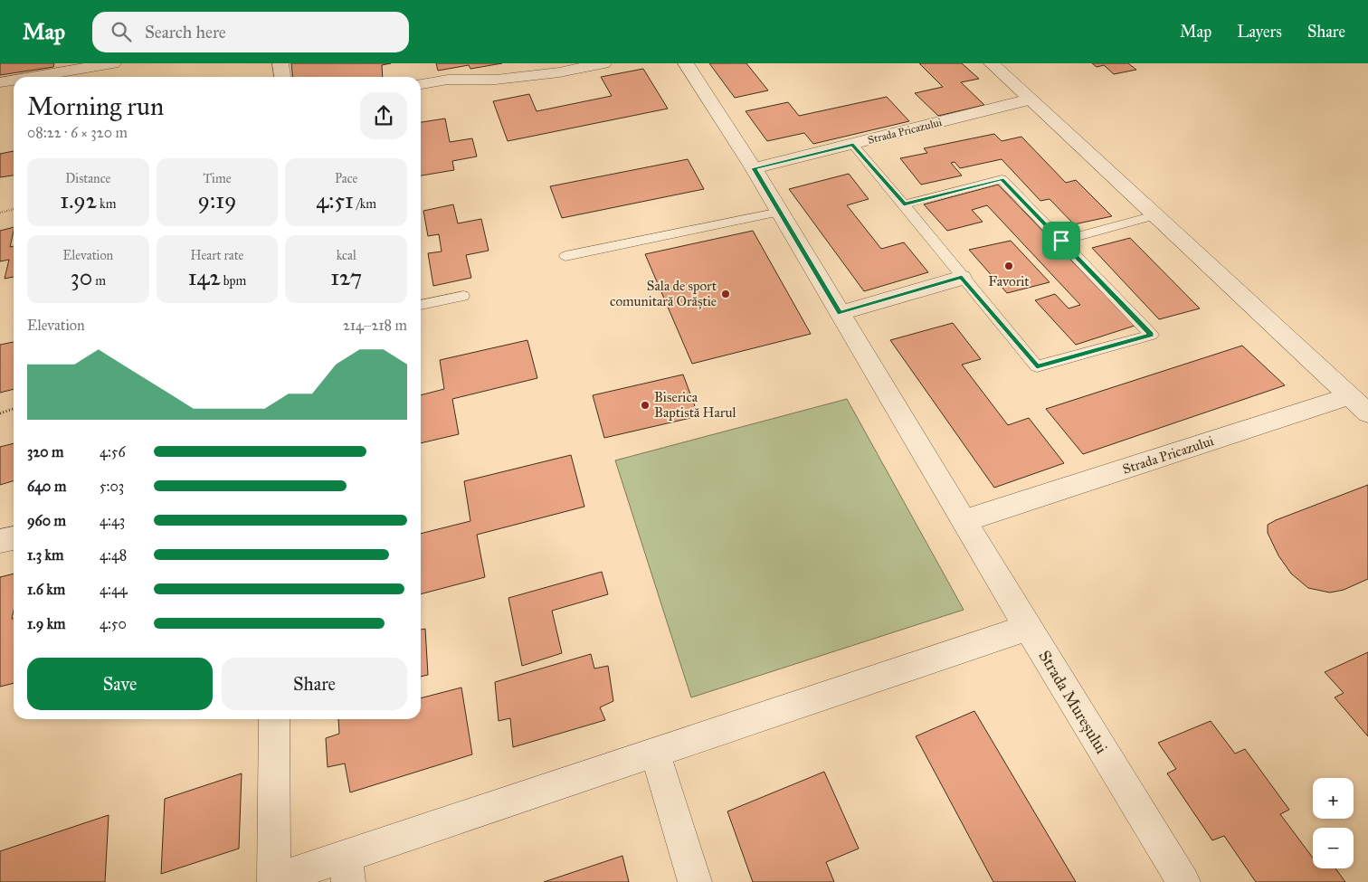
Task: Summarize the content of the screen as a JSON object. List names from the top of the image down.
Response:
{
  "streets": {
    "street": ["Strada Pricazului", "Strada Mureșului"]
  },
  "crossings": [
    ["Strada Pricazului", "Strada Mureșului"]
  ],
  "places": ["Favorit", "Sala de sport comunitară Orăștie", "Biserica Baptistă Harul"],
  "page": {
    "header": "Map",
    "search": "Search here",
    "nav": ["Map", "Layers", "Share"],
    "heading": ["Morning run", "08:22 · 6 × 320 m"],
    "stats": [
      ["Distance", "1.92 km"],
      ["Time", "9:19"],
      ["Pace", "4:51 /km"],
      ["Elevation", "30 m"],
      ["Heart rate", "142 bpm"],
      ["kcal", "127"]
    ],
    "chart": ["Elevation", "214–218 m"],
    "list": [
      {
        "name": "320 m",
        "note": "4:56"
      },
      {
        "name": "640 m",
        "note": "5:03"
      },
      {
        "name": "960 m",
        "note": "4:43"
      },
      {
        "name": "1.3 km",
        "note": "4:48"
      },
      {
        "name": "1.6 km",
        "note": "4:44"
      },
      {
        "name": "1.9 km",
        "note": "4:50"
      }
    ],
    "buttons": ["Save", "Share"],
    "map_buttons": ["+", "−"]
  }
}
